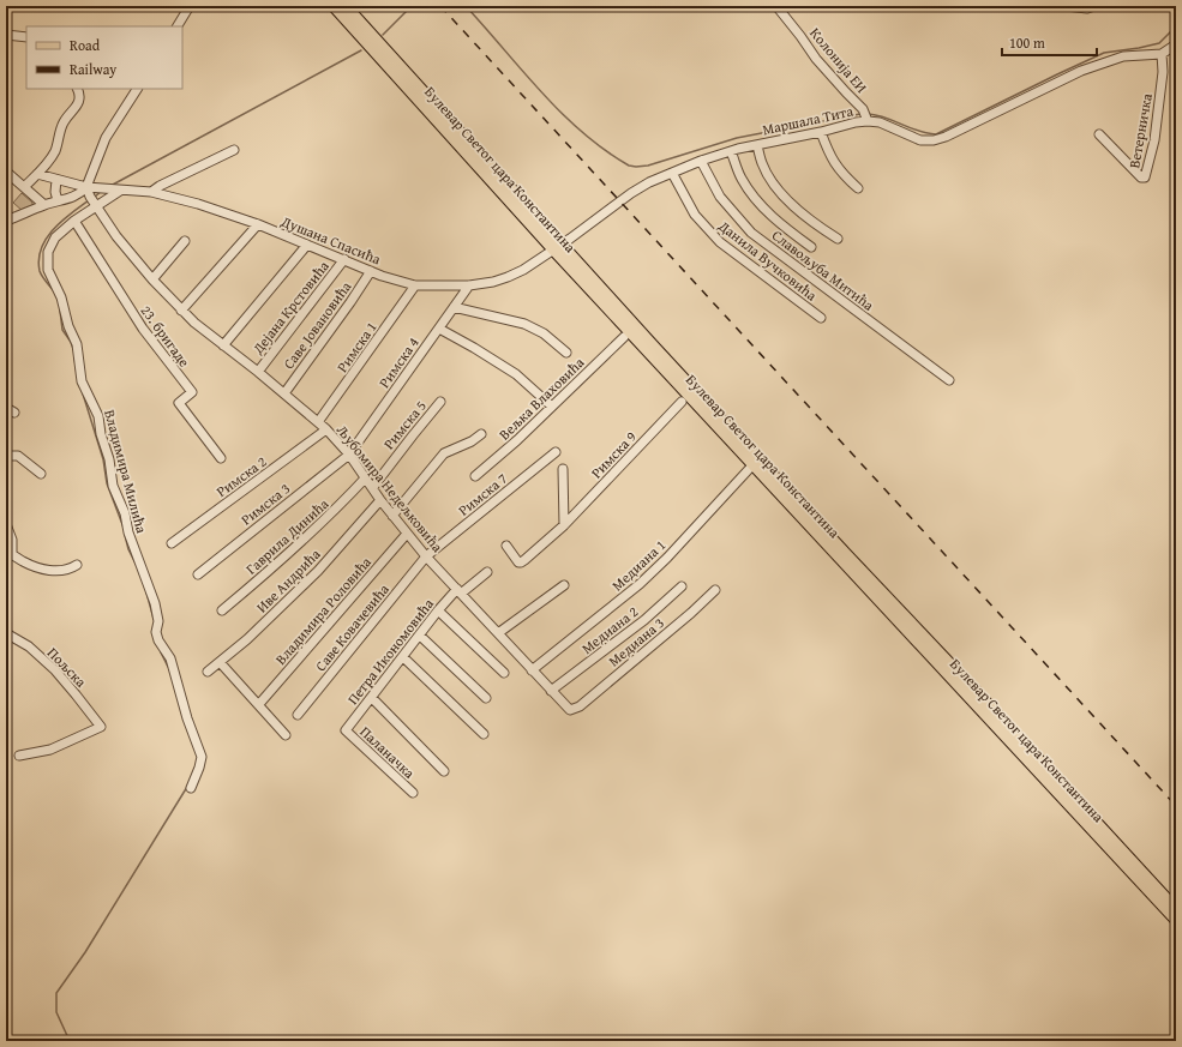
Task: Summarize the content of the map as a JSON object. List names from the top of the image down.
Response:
{
  "streets": {
    "main road": ["Булевар Светог цара Константина"],
    "street": [
      "Колонија ЕИ",
      "Маршала Тита",
      "Ветерничка",
      "Душана Спасића",
      "Данила Вучковића",
      "Славољуба Митића",
      "Дејана Крстовића",
      "Саве Јовановића",
      "23. бригаде",
      "Римска 1",
      "Римска 4",
      "Вељка Влаховића",
      "Римска 5",
      "Римска 9",
      "Владимира Милића",
      "Римска 2",
      "Љубомира Недељковића",
      "Римска 7",
      "Римска 3",
      "Гаврила Динића",
      "Медиана 1",
      "Иве Андрића",
      "Владимира Роловића",
      "Саве Ковачевића",
      "Медиана 2",
      "Медиана 3",
      "Петра Икономовића",
      "Пољска",
      "Паланачка"
    ]
  },
  "crossings": [
    ["Колонија ЕИ", "Маршала Тита"],
    ["Маршала Тита", "Ветерничка"],
    ["Маршала Тита", "Булевар Светог цара Константина"],
    ["Маршала Тита", "Душана Спасића"],
    ["Маршала Тита", "Данила Вучковића"],
    ["Маршала Тита", "Славољуба Митића"],
    ["Булевар Светог цара Константина", "Душана Спасића"],
    ["Булевар Светог цара Константина", "Медиана 1"],
    ["Душана Спасића", "Дејана Крстовића"],
    ["Душана Спасића", "Саве Јовановића"],
    ["Душана Спасића", "Римска 1"],
    ["Душана Спасића", "Римска 4"],
    ["Душана Спасића", "Владимира Милића"],
    ["Душана Спасића", "Љубомира Недељковића"],
    ["Дејана Крстовића", "Љубомира Недељковића"],
    ["Саве Јовановића", "Љубомира Недељковића"],
    ["23. бригаде", "Владимира Милића"],
    ["Римска 1", "Љубомира Недељковића"],
    ["Римска 4", "Љубомира Недељковића"],
    ["Римска 4", "Римска 3"],
    ["Римска 5", "Љубомира Недељковића"],
    ["Владимира Милића", "Љубомира Недељковића"],
    ["Римска 2", "Љубомира Недељковића"],
    ["Љубомира Недељковића", "Римска 7"],
    ["Љубомира Недељковића", "Римска 3"],
    ["Љубомира Недељковића", "Гаврила Динића"],
    ["Љубомира Недељковића", "Медиана 1"],
    ["Љубомира Недељковића", "Иве Андрића"],
    ["Љубомира Недељковића", "Владимира Роловића"],
    ["Љубомира Недељковића", "Саве Ковачевића"],
    ["Љубомира Недељковића", "Медиана 2"],
    ["Љубомира Недељковића", "Медиана 3"],
    ["Љубомира Недељковића", "Петра Икономовића"],
    ["Римска 7", "Саве Ковачевића"],
    ["Петра Икономовића", "Паланачка"]
  ],
  "legend": ["Road", "Railway"],
  "scale_bar": "100 m"
}
